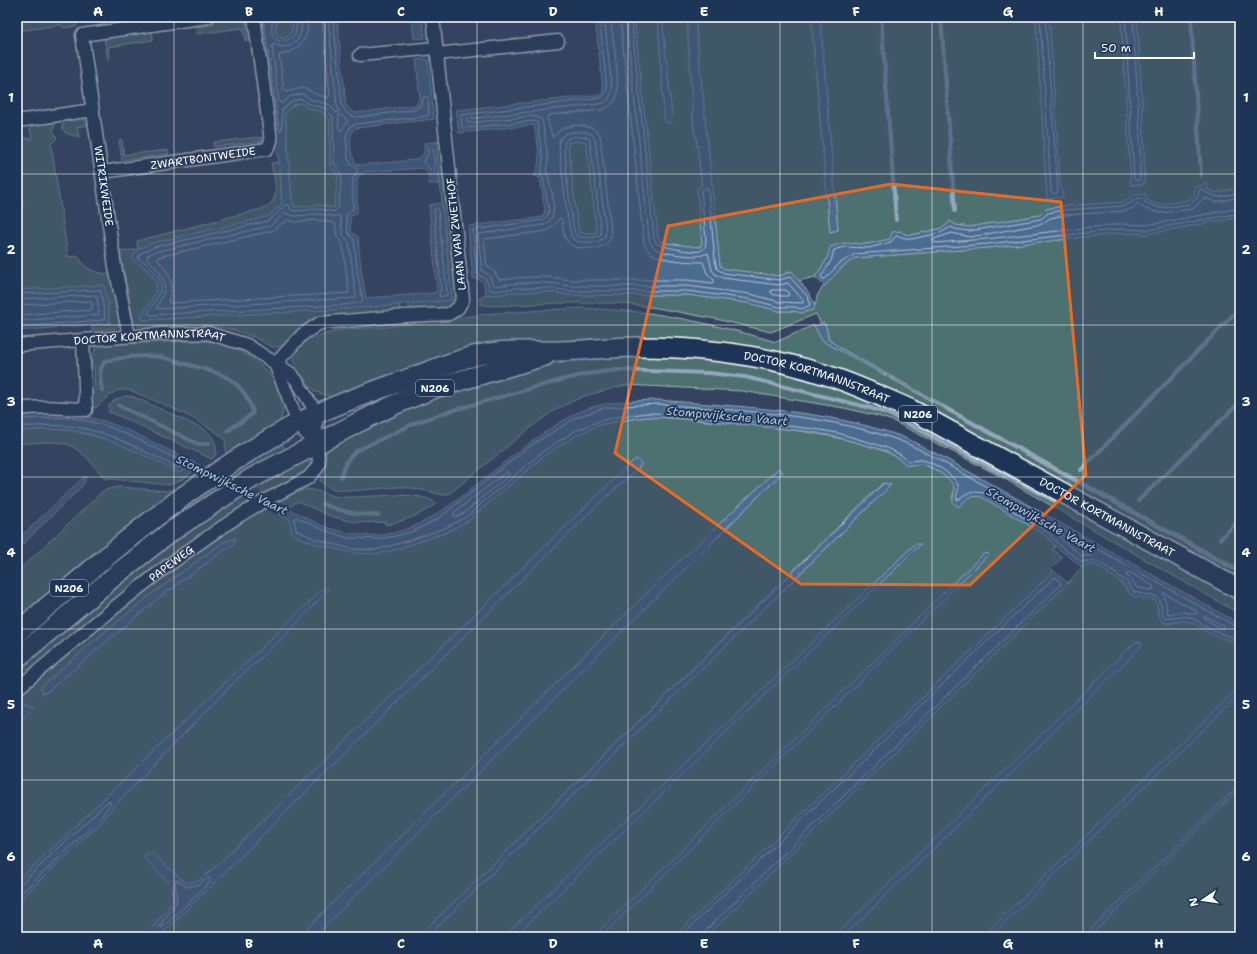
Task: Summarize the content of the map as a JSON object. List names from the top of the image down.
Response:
{
  "streets": {
    "main road": ["DOCTOR KORTMANNSTRAAT", "N206"],
    "street": [
      "ZWARTBONTWEIDE",
      "WITRIKWEIDE",
      "LAAN VAN ZWETHOF",
      "PAPEWEG"
    ]
  },
  "crossings": [
    ["ZWARTBONTWEIDE", "WITRIKWEIDE"],
    ["WITRIKWEIDE", "DOCTOR KORTMANNSTRAAT"],
    ["LAAN VAN ZWETHOF", "DOCTOR KORTMANNSTRAAT"],
    ["DOCTOR KORTMANNSTRAAT", "N206"],
    ["DOCTOR KORTMANNSTRAAT", "PAPEWEG"],
    ["N206", "PAPEWEG"]
  ],
  "water": ["Stompwijksche Vaart"],
  "scale_bar": "50 m",
  "north": "left",
  "grid": {
    "columns": [
      "A",
      "B",
      "C",
      "D",
      "E",
      "F",
      "G",
      "H"
    ],
    "rows": [
      "1",
      "2",
      "3",
      "4",
      "5",
      "6"
    ]
  }
}
